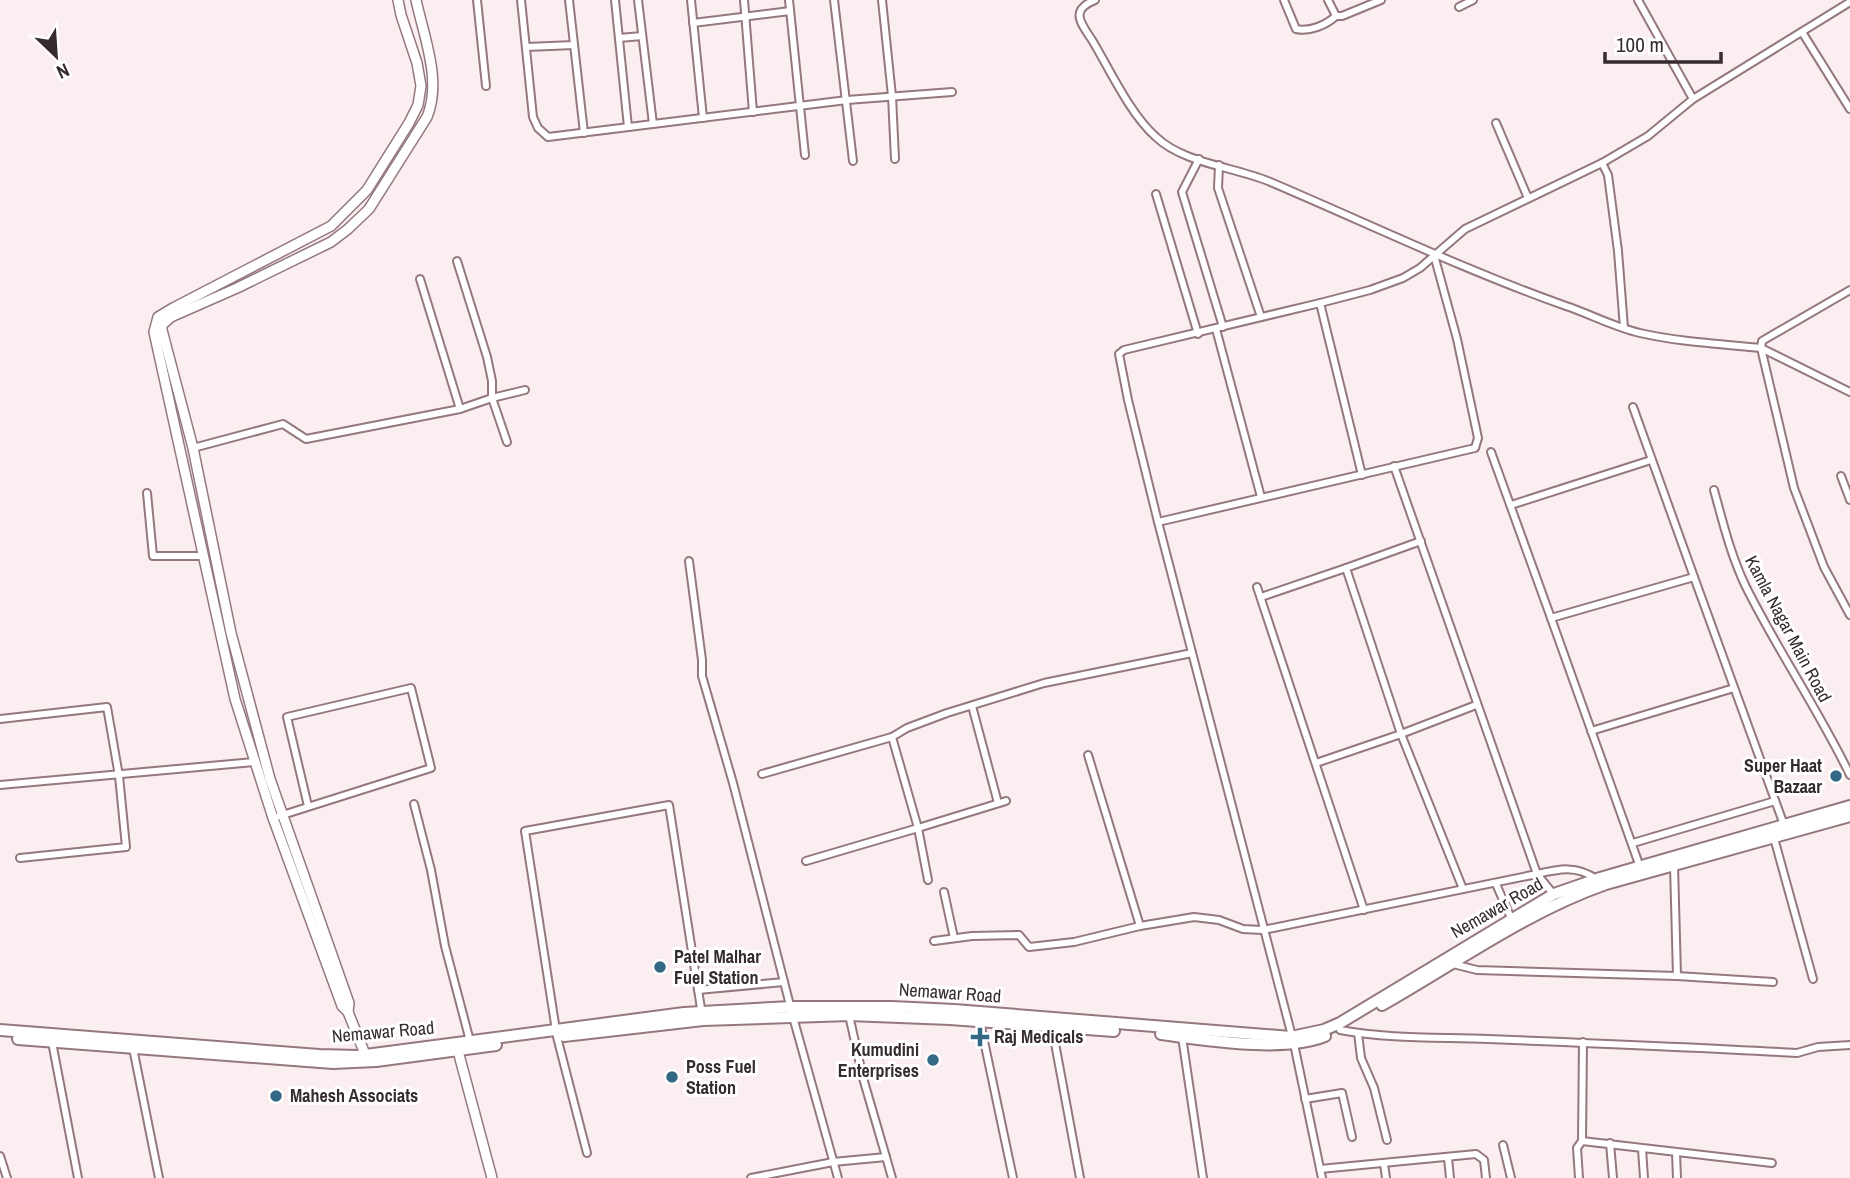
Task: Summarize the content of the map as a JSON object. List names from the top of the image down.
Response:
{
  "streets": {
    "highway": ["Nemawar Road"],
    "street": ["Kamla Nagar Main Road"]
  },
  "places": {
    "other": [
      "Super Haat Bazaar",
      "Patel Malhar Fuel Station",
      "Kumudini Enterprises",
      "Poss Fuel Station",
      "Mahesh Associats"
    ],
    "health": ["Raj Medicals"]
  },
  "scale_bar": "100 m",
  "north": "bottom right"
}
